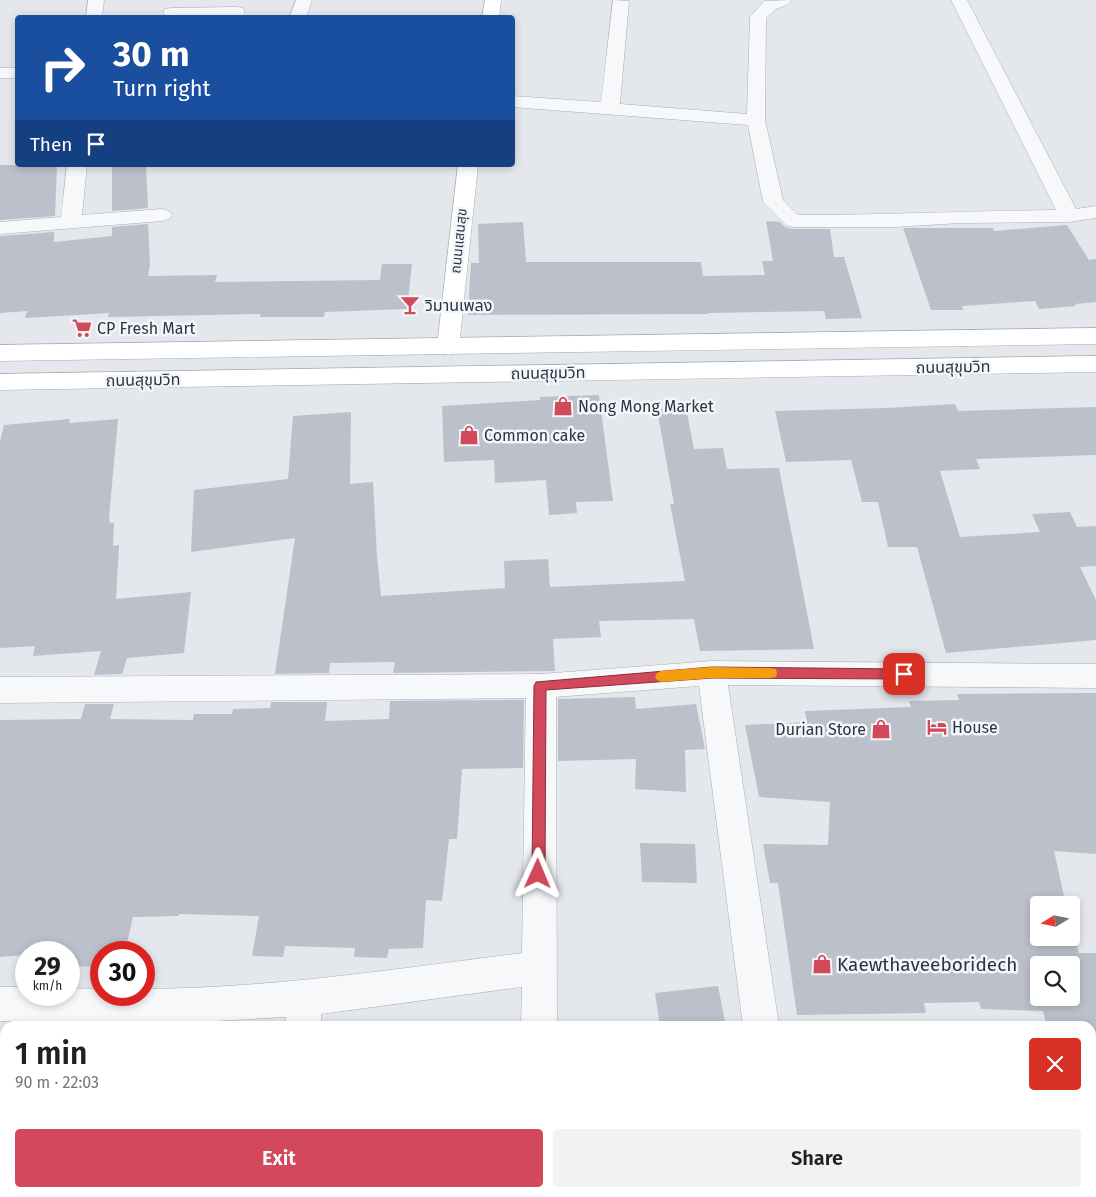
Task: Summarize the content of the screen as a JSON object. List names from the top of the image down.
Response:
{
  "streets": {
    "main road": ["ถนนแสนสุข", "ถนนสุขุมวิท"]
  },
  "crossings": [
    ["ถนนแสนสุข", "ถนนสุขุมวิท"]
  ],
  "places": {
    "bar": ["วิมานเพลง"],
    "supermarket": ["CP Fresh Mart"],
    "shop": [
      "Nong Mong Market",
      "Common cake",
      "Durian Store",
      "Kaewthaveeboridech"
    ],
    "hotel": ["House"]
  },
  "north": "left",
  "page": {
    "turn": ["30 m", "Turn right"],
    "then": "Then",
    "speed": "29 km/h",
    "limit": "30",
    "heading": ["1 min", "90 m · 22:03"],
    "buttons": ["Exit", "Share"]
  }
}
